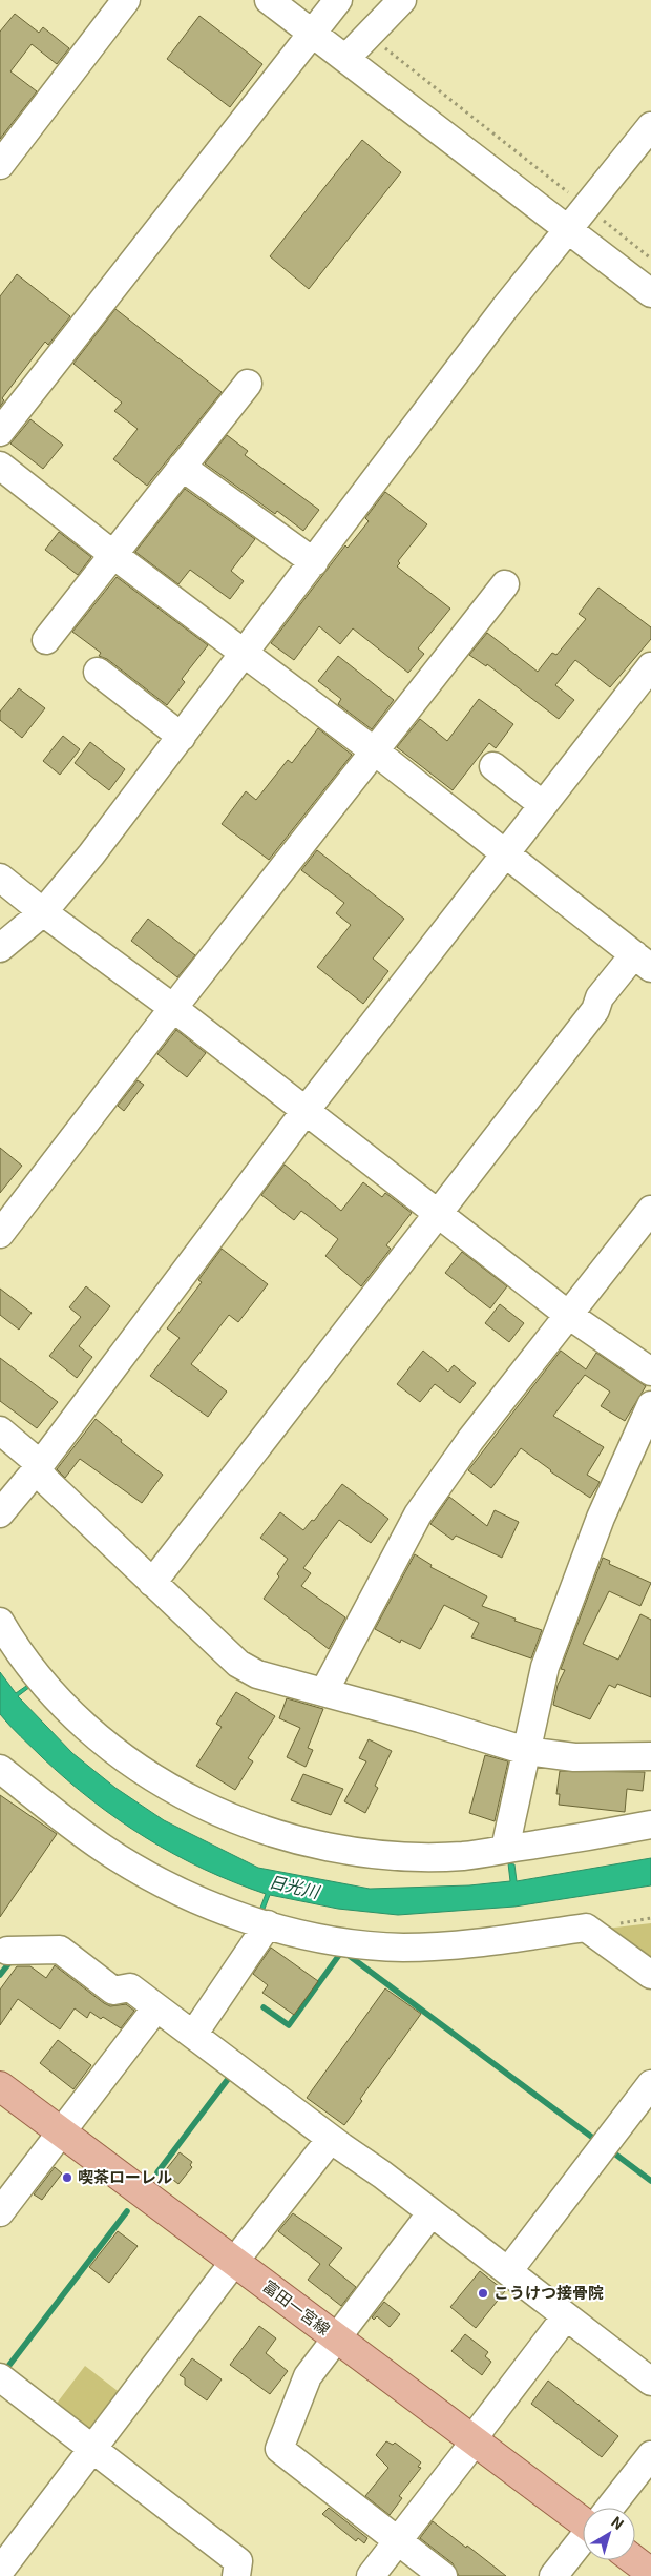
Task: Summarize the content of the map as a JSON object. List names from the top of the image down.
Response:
{
  "streets": {
    "main road": ["富田一宮線"]
  },
  "water": ["日光川"],
  "places": ["喫茶ローレル", "こうけつ接骨院"],
  "north": "top right"
}
